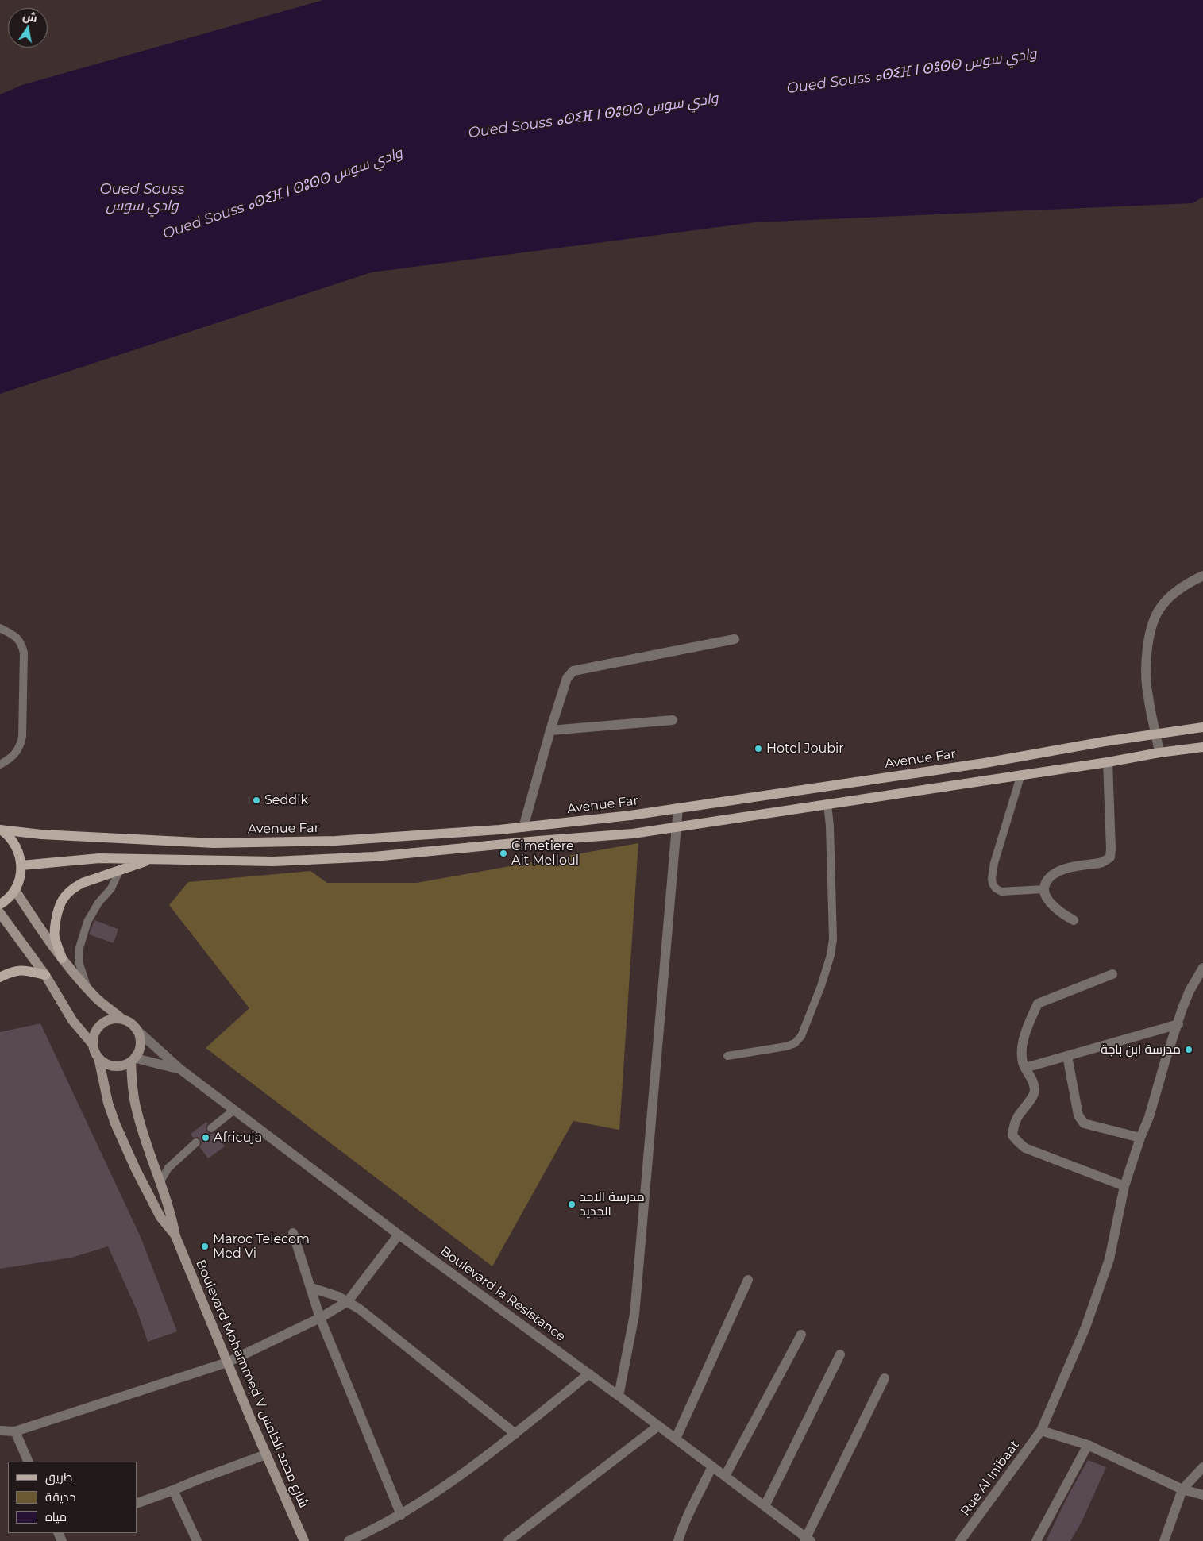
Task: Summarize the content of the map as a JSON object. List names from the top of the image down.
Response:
{
  "streets": {
    "main road": ["Avenue Far", "Boulevard Mohammed V شارع محمد الخامس"],
    "street": ["Boulevard la Resistance", "Rue Al Inibaat"]
  },
  "crossings": [
    ["Boulevard la Resistance", "Boulevard Mohammed V شارع محمد الخامس"]
  ],
  "water": ["Oued Souss ⴰⵙⵉⴼ ⵏ ⵙⵓⵙⵙ وادي سوس", "Oued Souss وادي سوس"],
  "places": [
    "Hotel Joubir",
    "Seddik",
    "Cimetiere Ait Melloul",
    "مدرسة ابن باجة",
    "Africuja",
    "مدرسة الاحد الجديد",
    "Maroc Telecom Med Vi"
  ],
  "legend": ["طريق", "حديقة", "مياه"],
  "north": "top"
}
